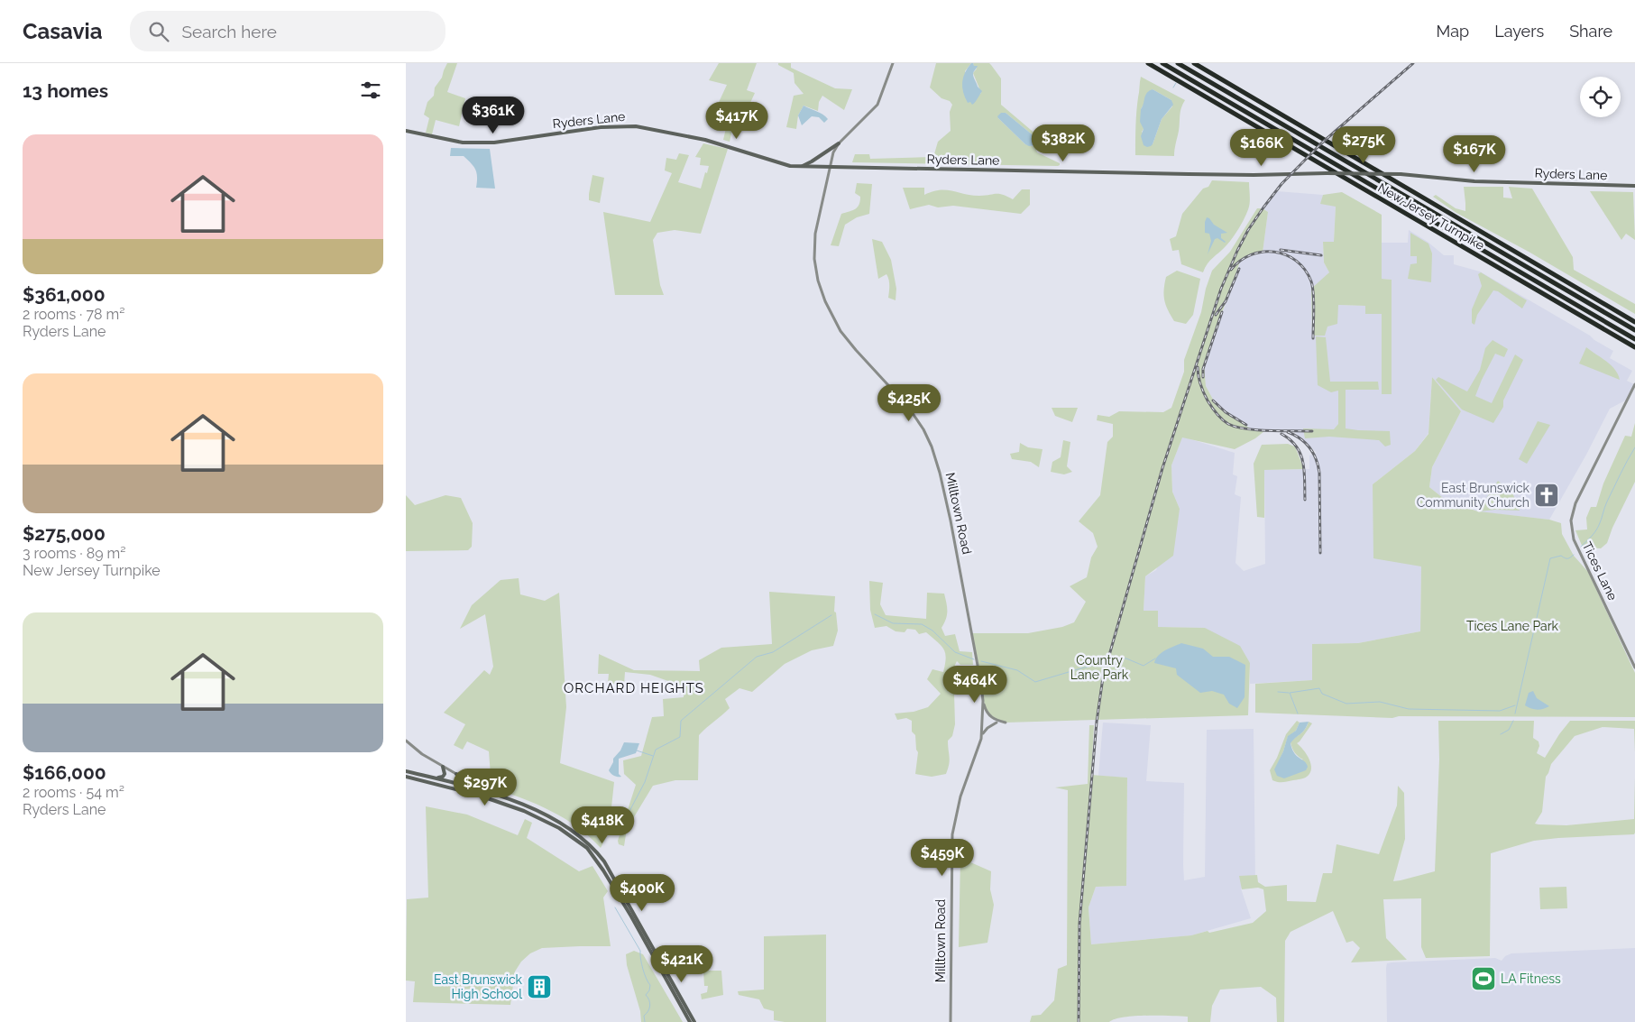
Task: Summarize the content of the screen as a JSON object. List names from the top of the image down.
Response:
{
  "streets": {
    "highway": ["New Jersey Turnpike"],
    "main road": ["Ryders Lane"],
    "street": ["Milltown Road", "Tices Lane"]
  },
  "crossings": [
    ["Ryders Lane", "Milltown Road"]
  ],
  "districts": ["ORCHARD HEIGHTS"],
  "parks": ["Tices Lane Park", "Country Lane Park"],
  "places": {
    "church": ["East Brunswick Community Church"],
    "sports": ["LA Fitness"],
    "building": ["East Brunswick High School"]
  },
  "page": {
    "header": "Casavia",
    "search": "Search here",
    "nav": ["Map", "Layers", "Share"],
    "heading": "13 homes",
    "price": [
      "$361K",
      "$417K",
      "$382K",
      "$275K",
      "$166K",
      "$167K",
      "$425K",
      "$464K",
      "$297K",
      "$418K",
      "$459K",
      "$400K",
      "$421K"
    ],
    "list": [
      {
        "name": "$361,000",
        "note": "2 rooms · 78 m² · Ryders Lane"
      },
      {
        "name": "$275,000",
        "note": "3 rooms · 89 m² · New Jersey Turnpike"
      },
      {
        "name": "$166,000",
        "note": "2 rooms · 54 m² · Ryders Lane"
      }
    ]
  }
}
